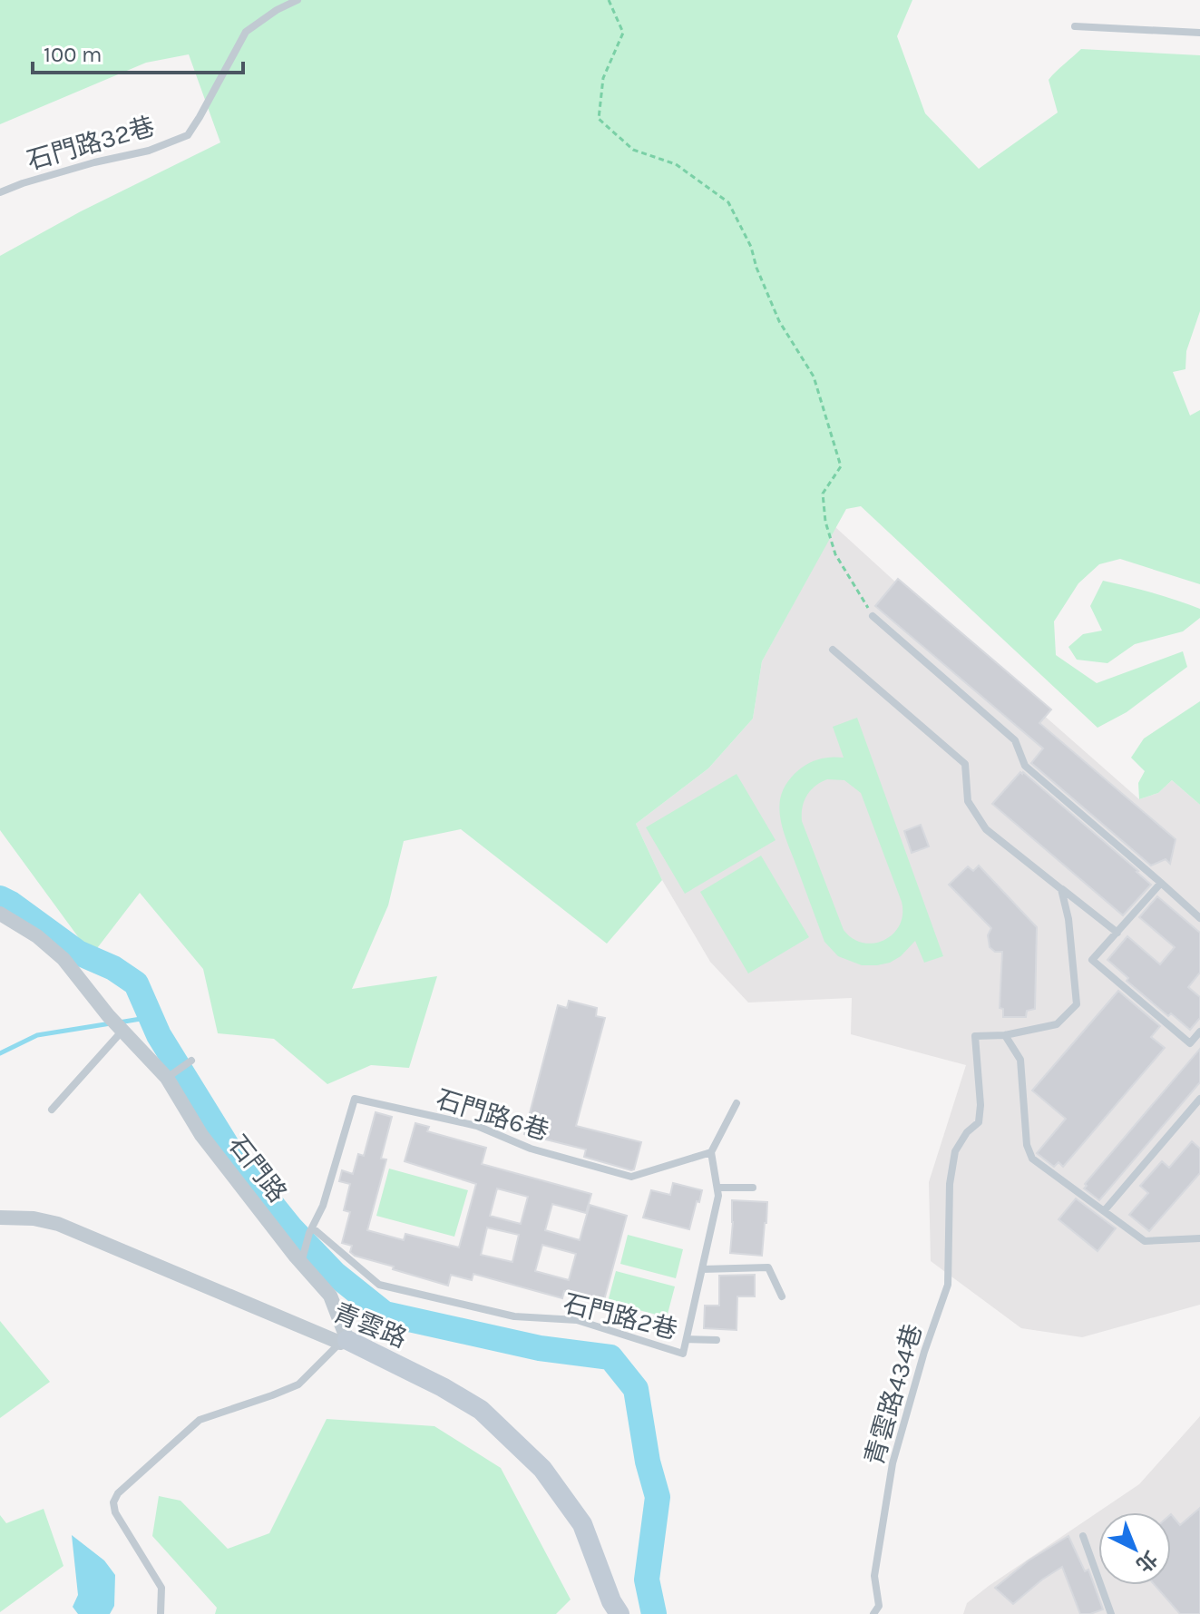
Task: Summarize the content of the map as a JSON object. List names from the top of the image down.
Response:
{
  "streets": {
    "street": ["石門路", "青雲路"],
    "lane": [
      "石門路32巷",
      "石門路6巷",
      "石門路2巷",
      "青雲路434巷"
    ]
  },
  "crossings": [
    ["石門路6巷", "石門路2巷"],
    ["石門路", "青雲路"]
  ],
  "scale_bar": "100 m",
  "north": "bottom right"
}
